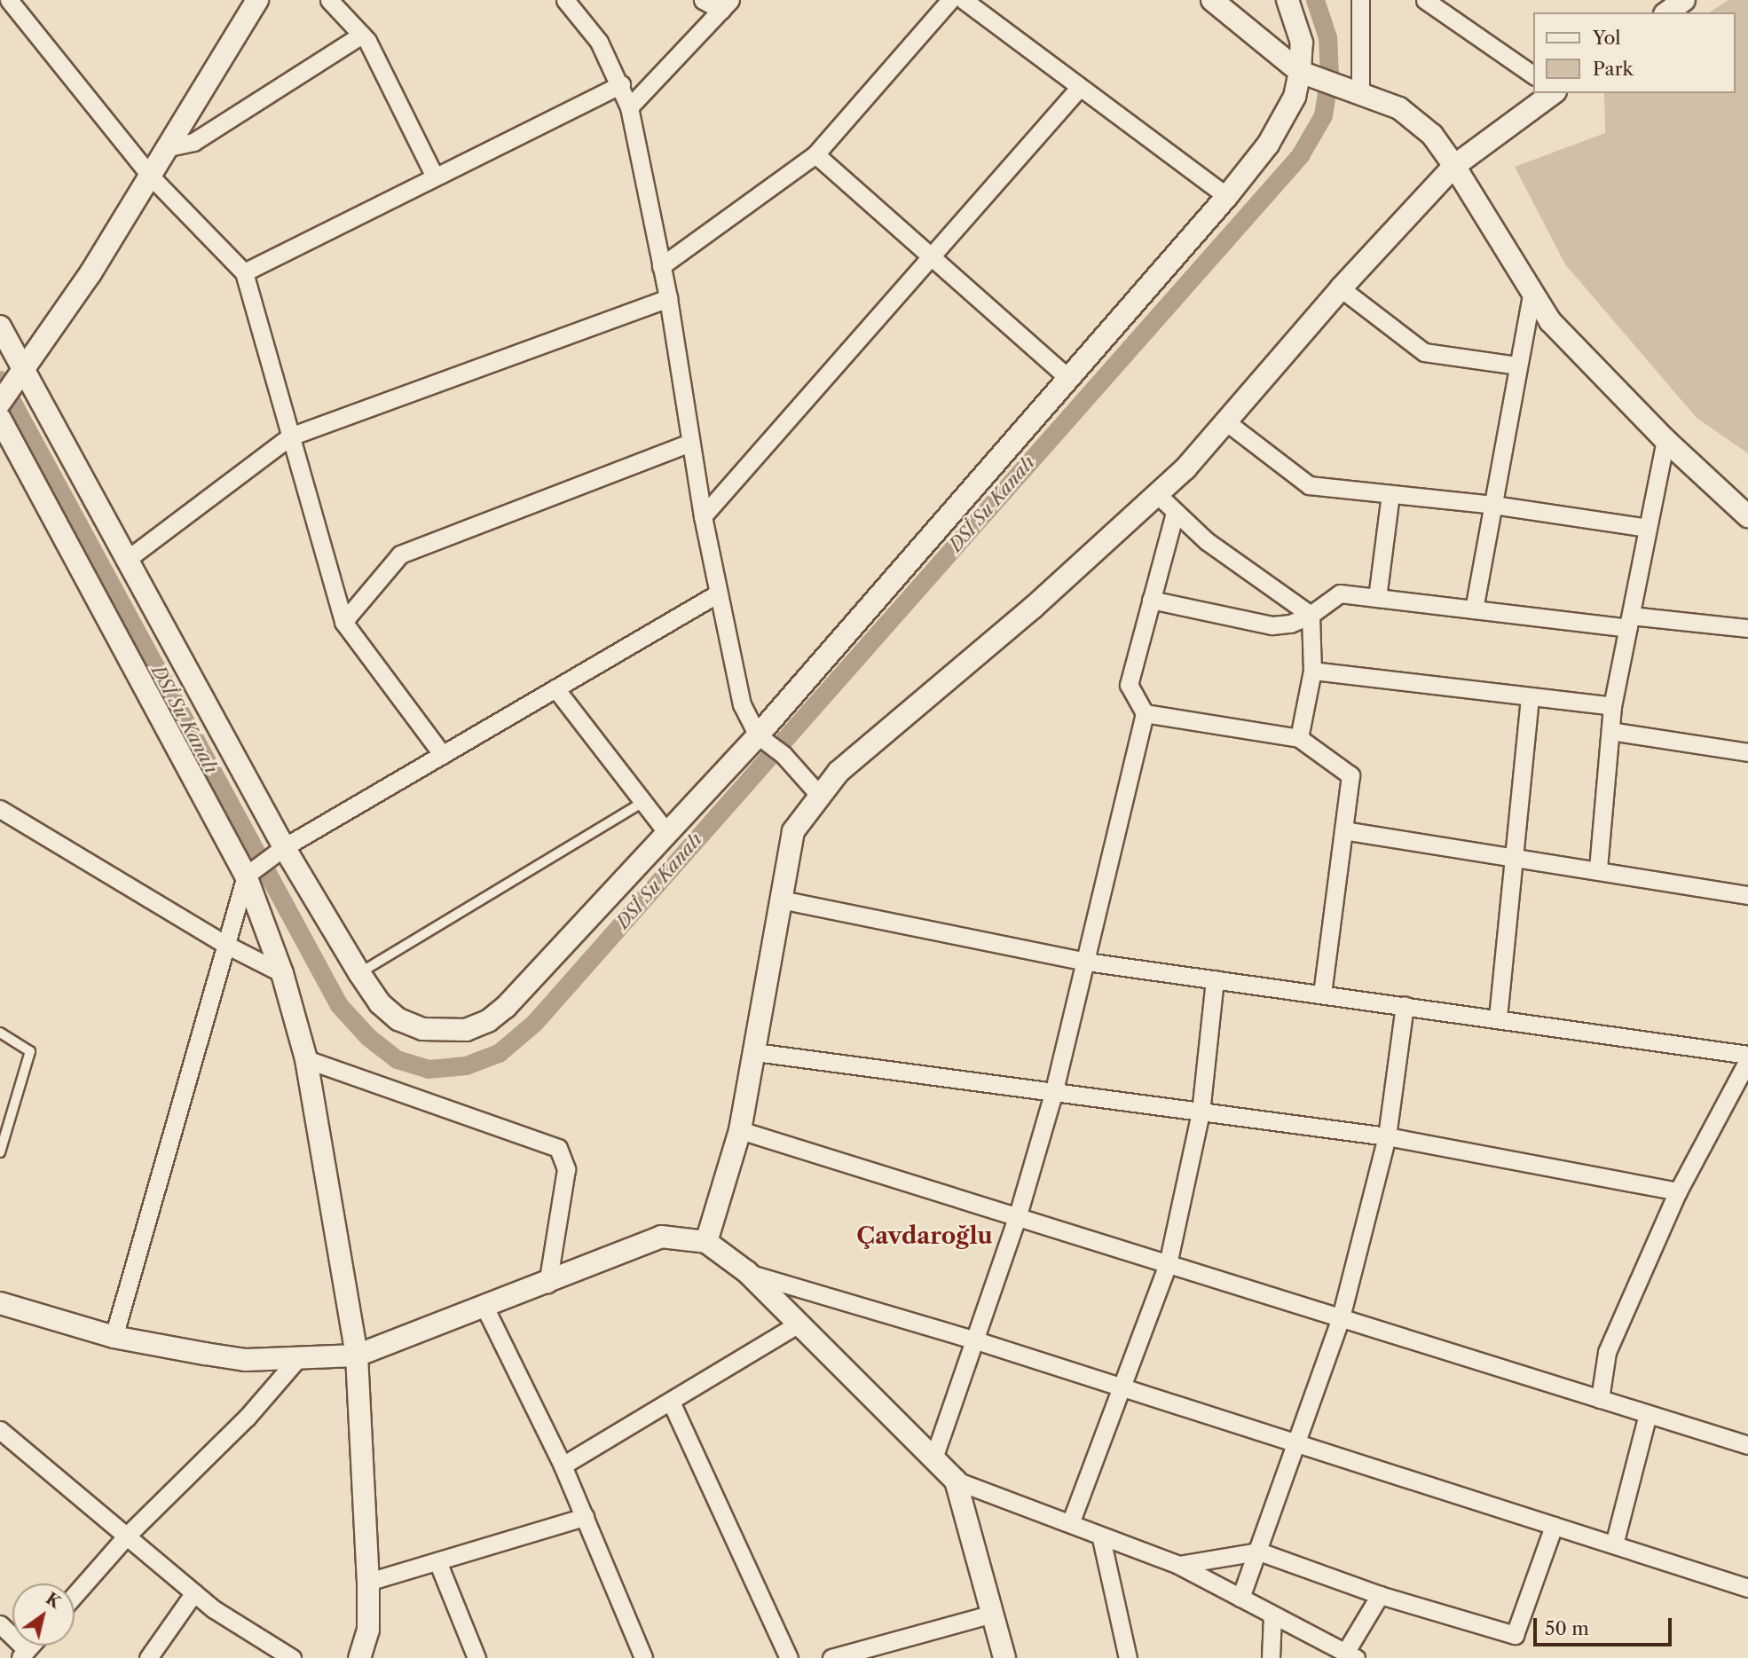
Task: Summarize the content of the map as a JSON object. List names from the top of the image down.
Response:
{
  "districts": ["Çavdaroğlu"],
  "water": ["DSİ Su Kanalı"],
  "legend": ["Yol", "Park"],
  "scale_bar": "50 m",
  "north": "top right"
}
